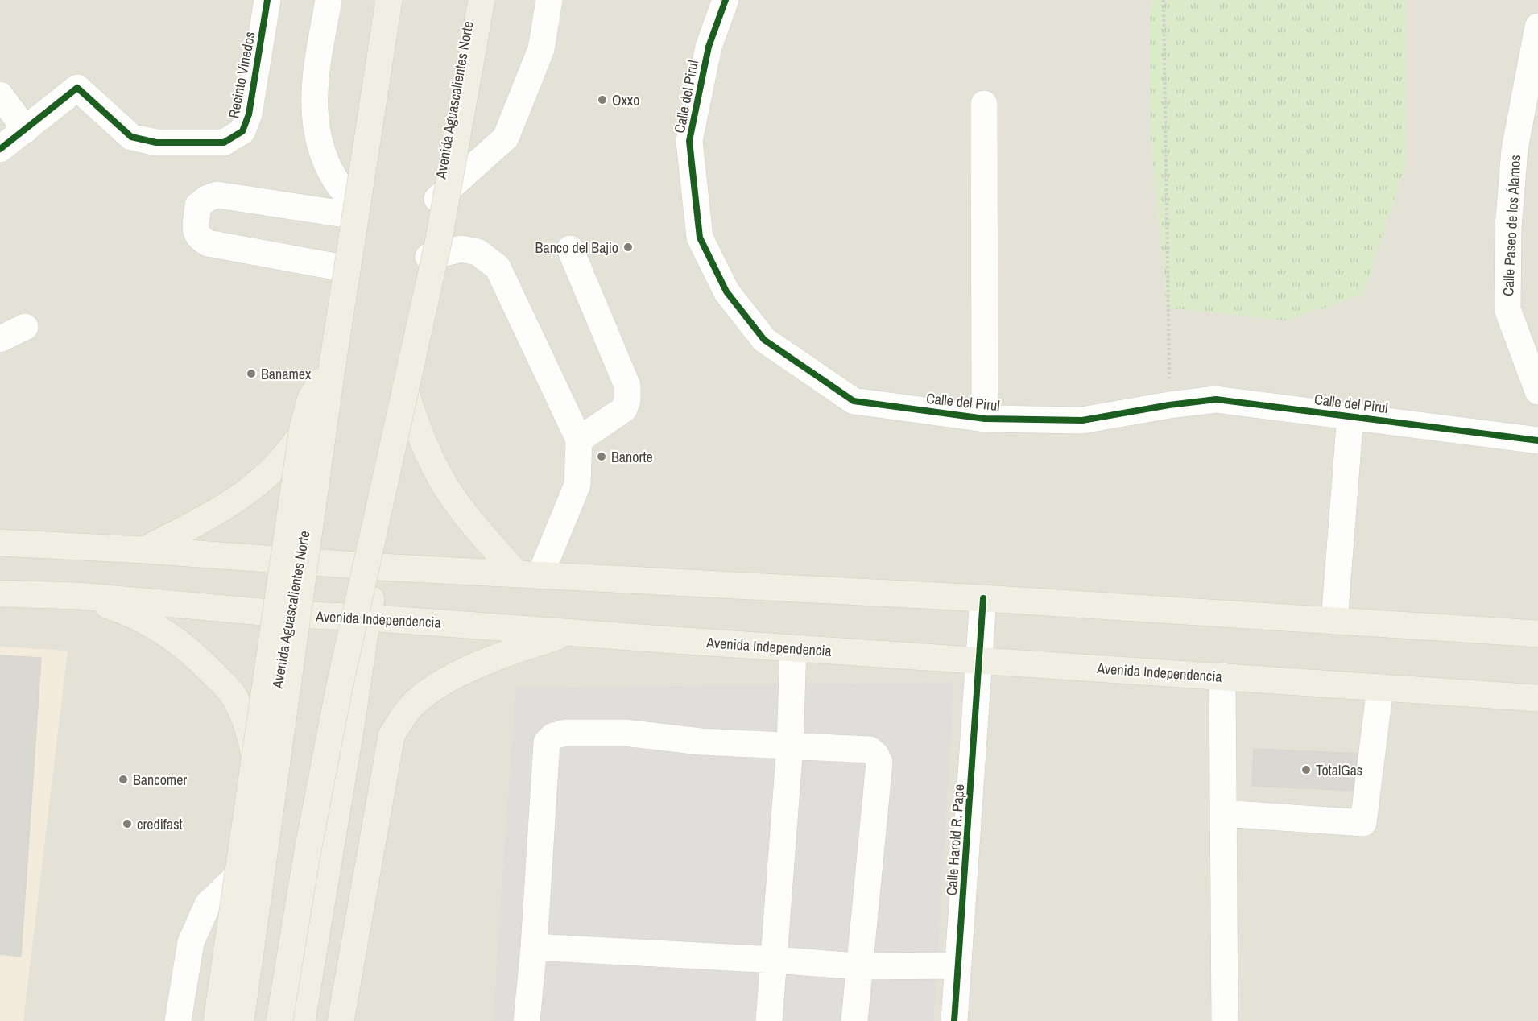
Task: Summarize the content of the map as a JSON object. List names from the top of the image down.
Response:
{
  "streets": {
    "main road": ["Avenida Aguascalientes Norte", "Avenida Independencia"],
    "street": [
      "Recinto Vinedos",
      "Calle del Pirul",
      "Calle Paseo de los Álamos",
      "Calle Harold R. Pape"
    ]
  },
  "crossings": [
    ["Avenida Aguascalientes Norte", "Avenida Independencia"],
    ["Avenida Independencia", "Calle Harold R. Pape"]
  ],
  "places": [
    "Oxxo",
    "Banco del Bajio",
    "Banamex",
    "Banorte",
    "TotalGas",
    "Bancomer",
    "credifast"
  ]
}
